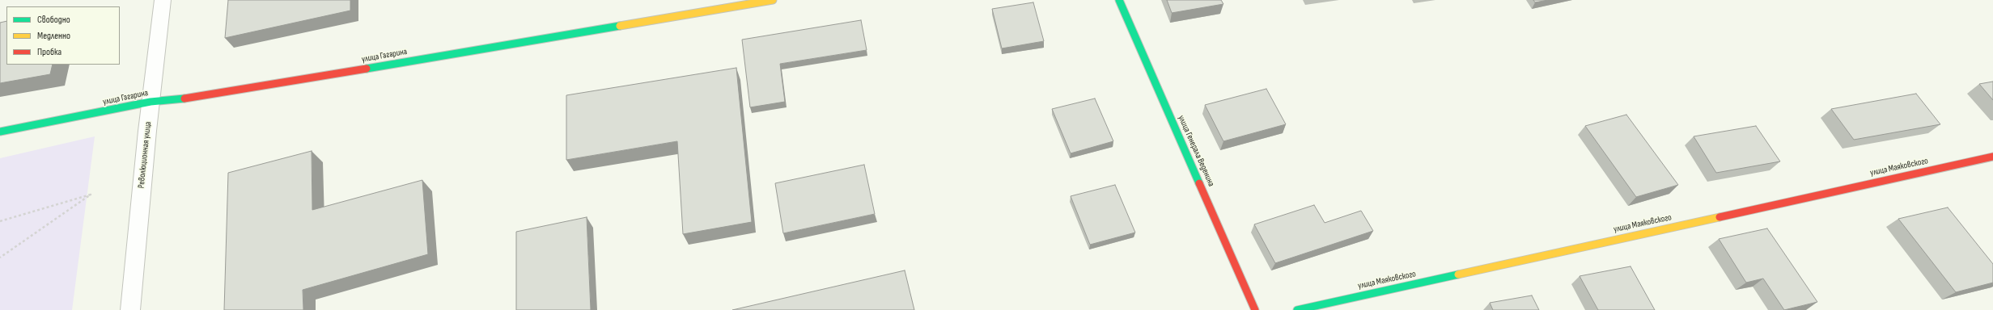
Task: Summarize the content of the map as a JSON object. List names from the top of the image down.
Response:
{
  "streets": {
    "street": [
      "улица Гагарина",
      "улица Генерала Веденина",
      "Революционная улица",
      "улица Маяковского"
    ]
  },
  "crossings": [
    ["улица Гагарина", "Революционная улица"]
  ],
  "legend": ["Свободно", "Медленно", "Пробка"]
}
